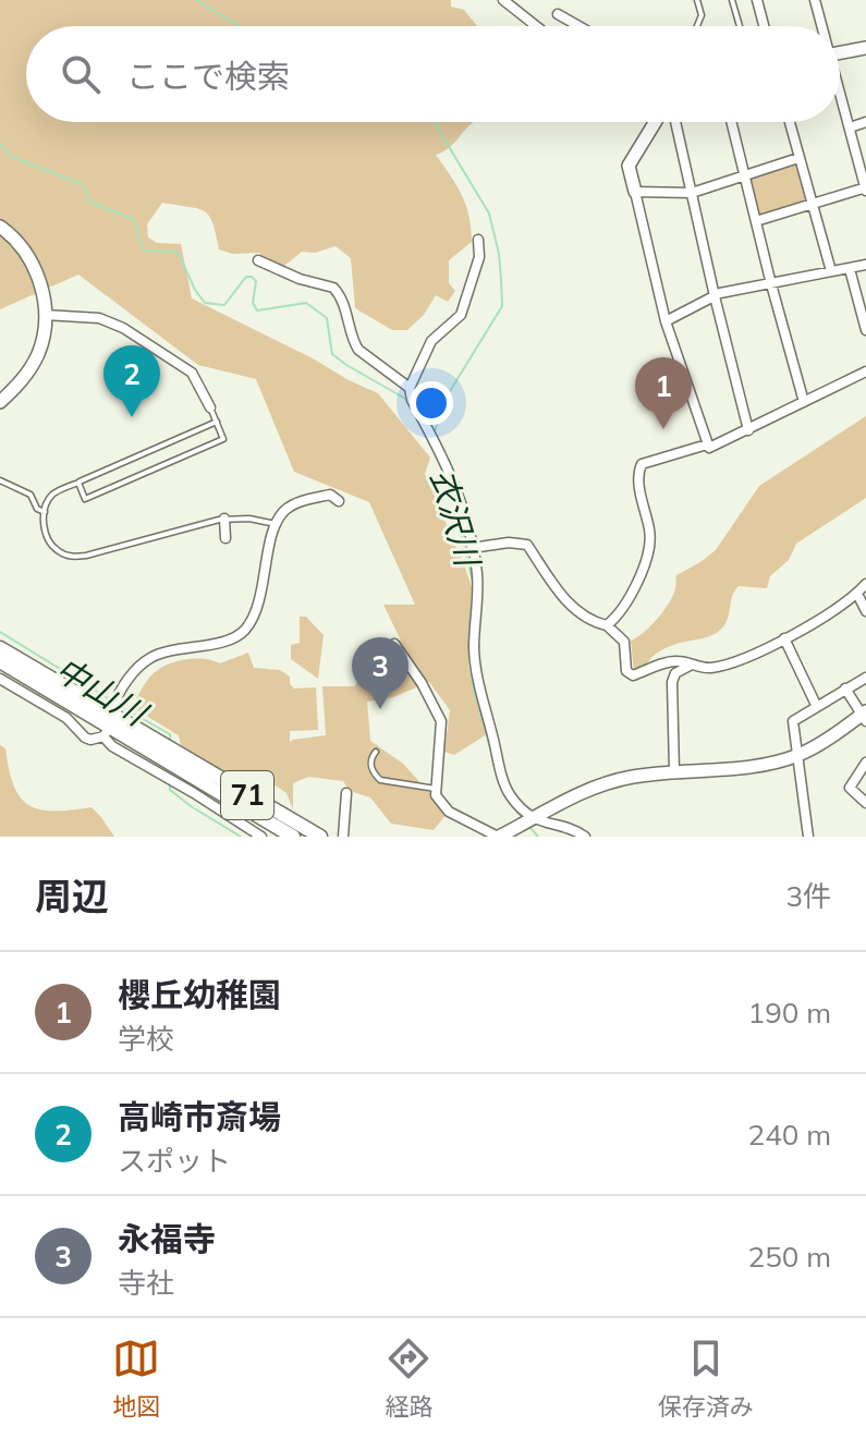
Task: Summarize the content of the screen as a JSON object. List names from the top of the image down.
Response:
{
  "streets": {
    "main road": ["71"]
  },
  "water": ["衣沢川", "中山川"],
  "page": {
    "search": "ここで検索",
    "pins": ["2", "1", "3"],
    "heading": ["周辺", "3件"],
    "list": [
      {
        "mark": "1",
        "name": "櫻丘幼稚園",
        "note": "学校",
        "value": "190 m"
      },
      {
        "mark": "2",
        "name": "高崎市斎場",
        "note": "スポット",
        "value": "240 m"
      },
      {
        "mark": "3",
        "name": "永福寺",
        "note": "寺社",
        "value": "250 m"
      }
    ],
    "nav": ["地図", "経路", "保存済み"]
  }
}
